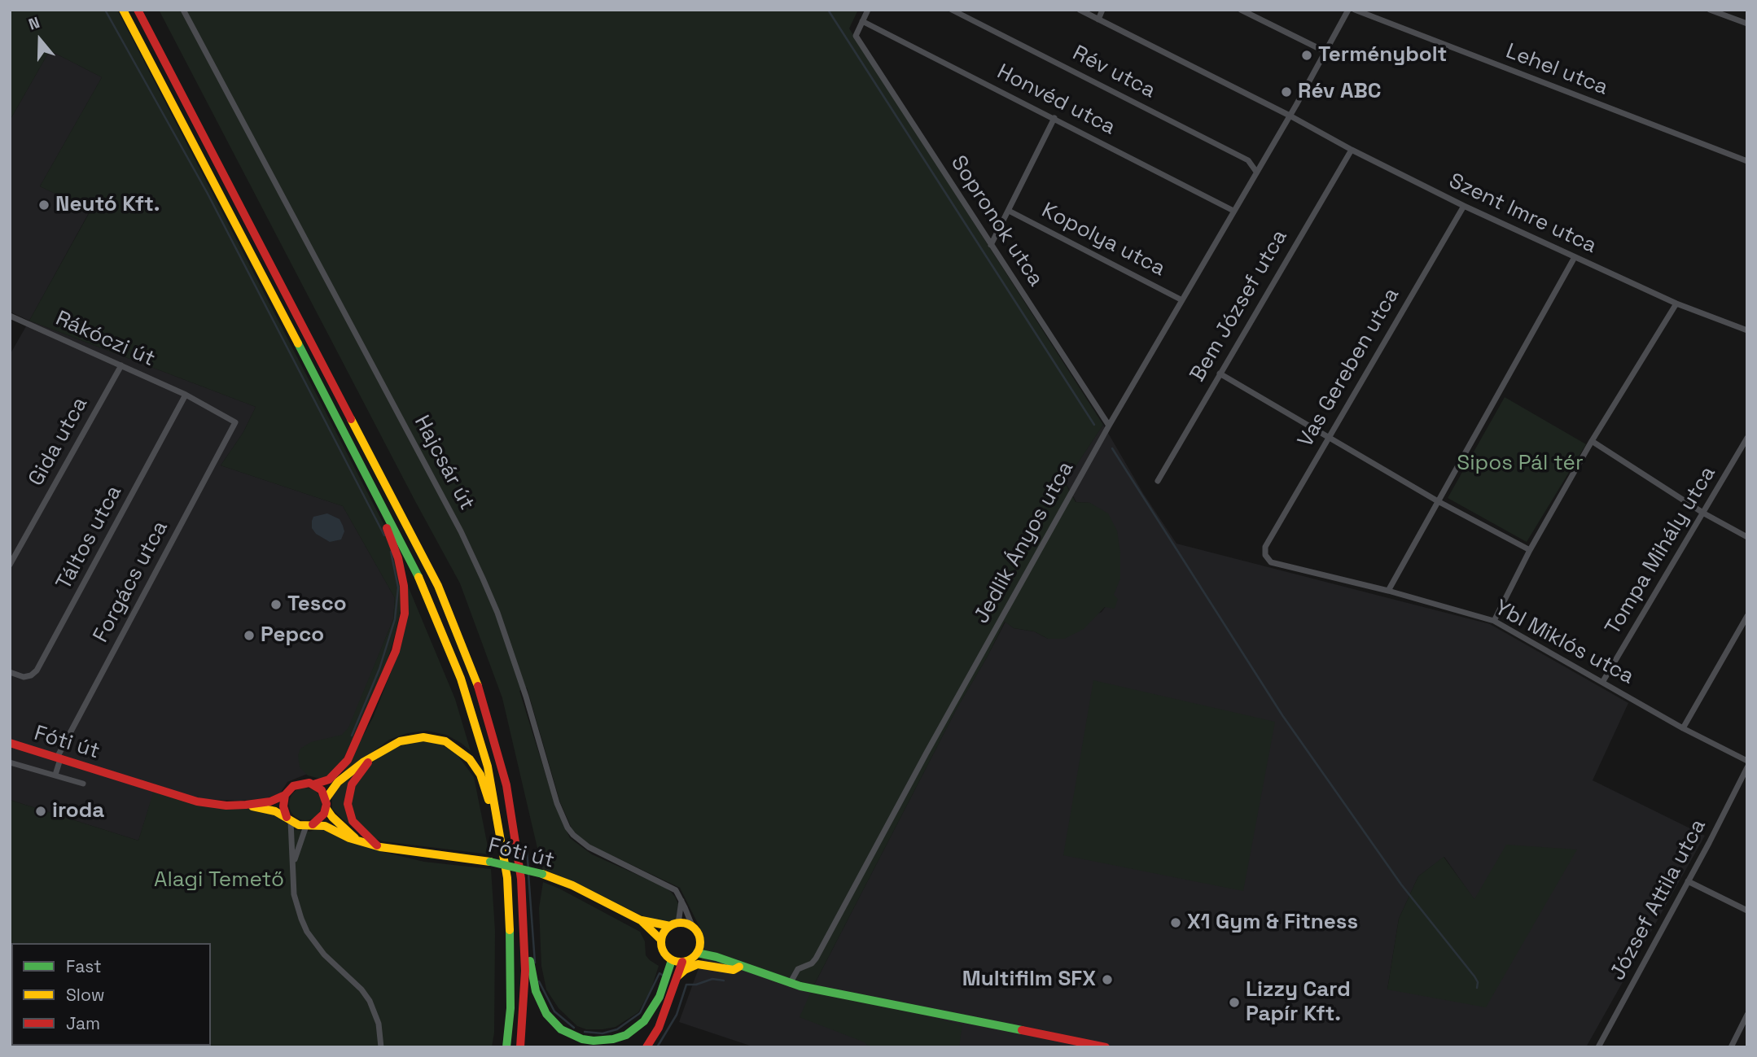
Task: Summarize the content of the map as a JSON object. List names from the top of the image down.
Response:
{
  "streets": {
    "main road": ["Fóti út"],
    "street": [
      "Lehel utca",
      "Rév utca",
      "Honvéd utca",
      "Szent Imre utca",
      "Sopronok utca",
      "Kopolya utca",
      "Bem József utca",
      "Rákóczi út",
      "Vas Gereben utca",
      "Gida utca",
      "Hajcsár út",
      "Táltos utca",
      "Jedlik Ányos utca",
      "Tompa Mihály utca",
      "Forgács utca",
      "Ybl Miklós utca",
      "József Attila utca"
    ]
  },
  "crossings": [
    ["Rév utca", "Szent Imre utca"],
    ["Rév utca", "Jedlik Ányos utca"],
    ["Honvéd utca", "Sopronok utca"],
    ["Honvéd utca", "Jedlik Ányos utca"],
    ["Szent Imre utca", "Bem József utca"],
    ["Szent Imre utca", "Vas Gereben utca"],
    ["Szent Imre utca", "Jedlik Ányos utca"],
    ["Sopronok utca", "Jedlik Ányos utca"],
    ["Kopolya utca", "Jedlik Ányos utca"],
    ["Rákóczi út", "Gida utca"],
    ["Rákóczi út", "Táltos utca"],
    ["Rákóczi út", "Forgács utca"],
    ["Vas Gereben utca", "Ybl Miklós utca"],
    ["Hajcsár út", "Fóti út"],
    ["Tompa Mihály utca", "Ybl Miklós utca"],
    ["Forgács utca", "Fóti út"]
  ],
  "parks": ["Sipos Pál tér", "Alagi Temető"],
  "places": [
    "Terménybolt",
    "Rév ABC",
    "Neutó Kft.",
    "Tesco",
    "Pepco",
    "iroda",
    "X1 Gym & Fitness",
    "Multifilm SFX",
    "Lizzy Card Papír Kft."
  ],
  "legend": ["Fast", "Slow", "Jam"],
  "north": "top"
}
